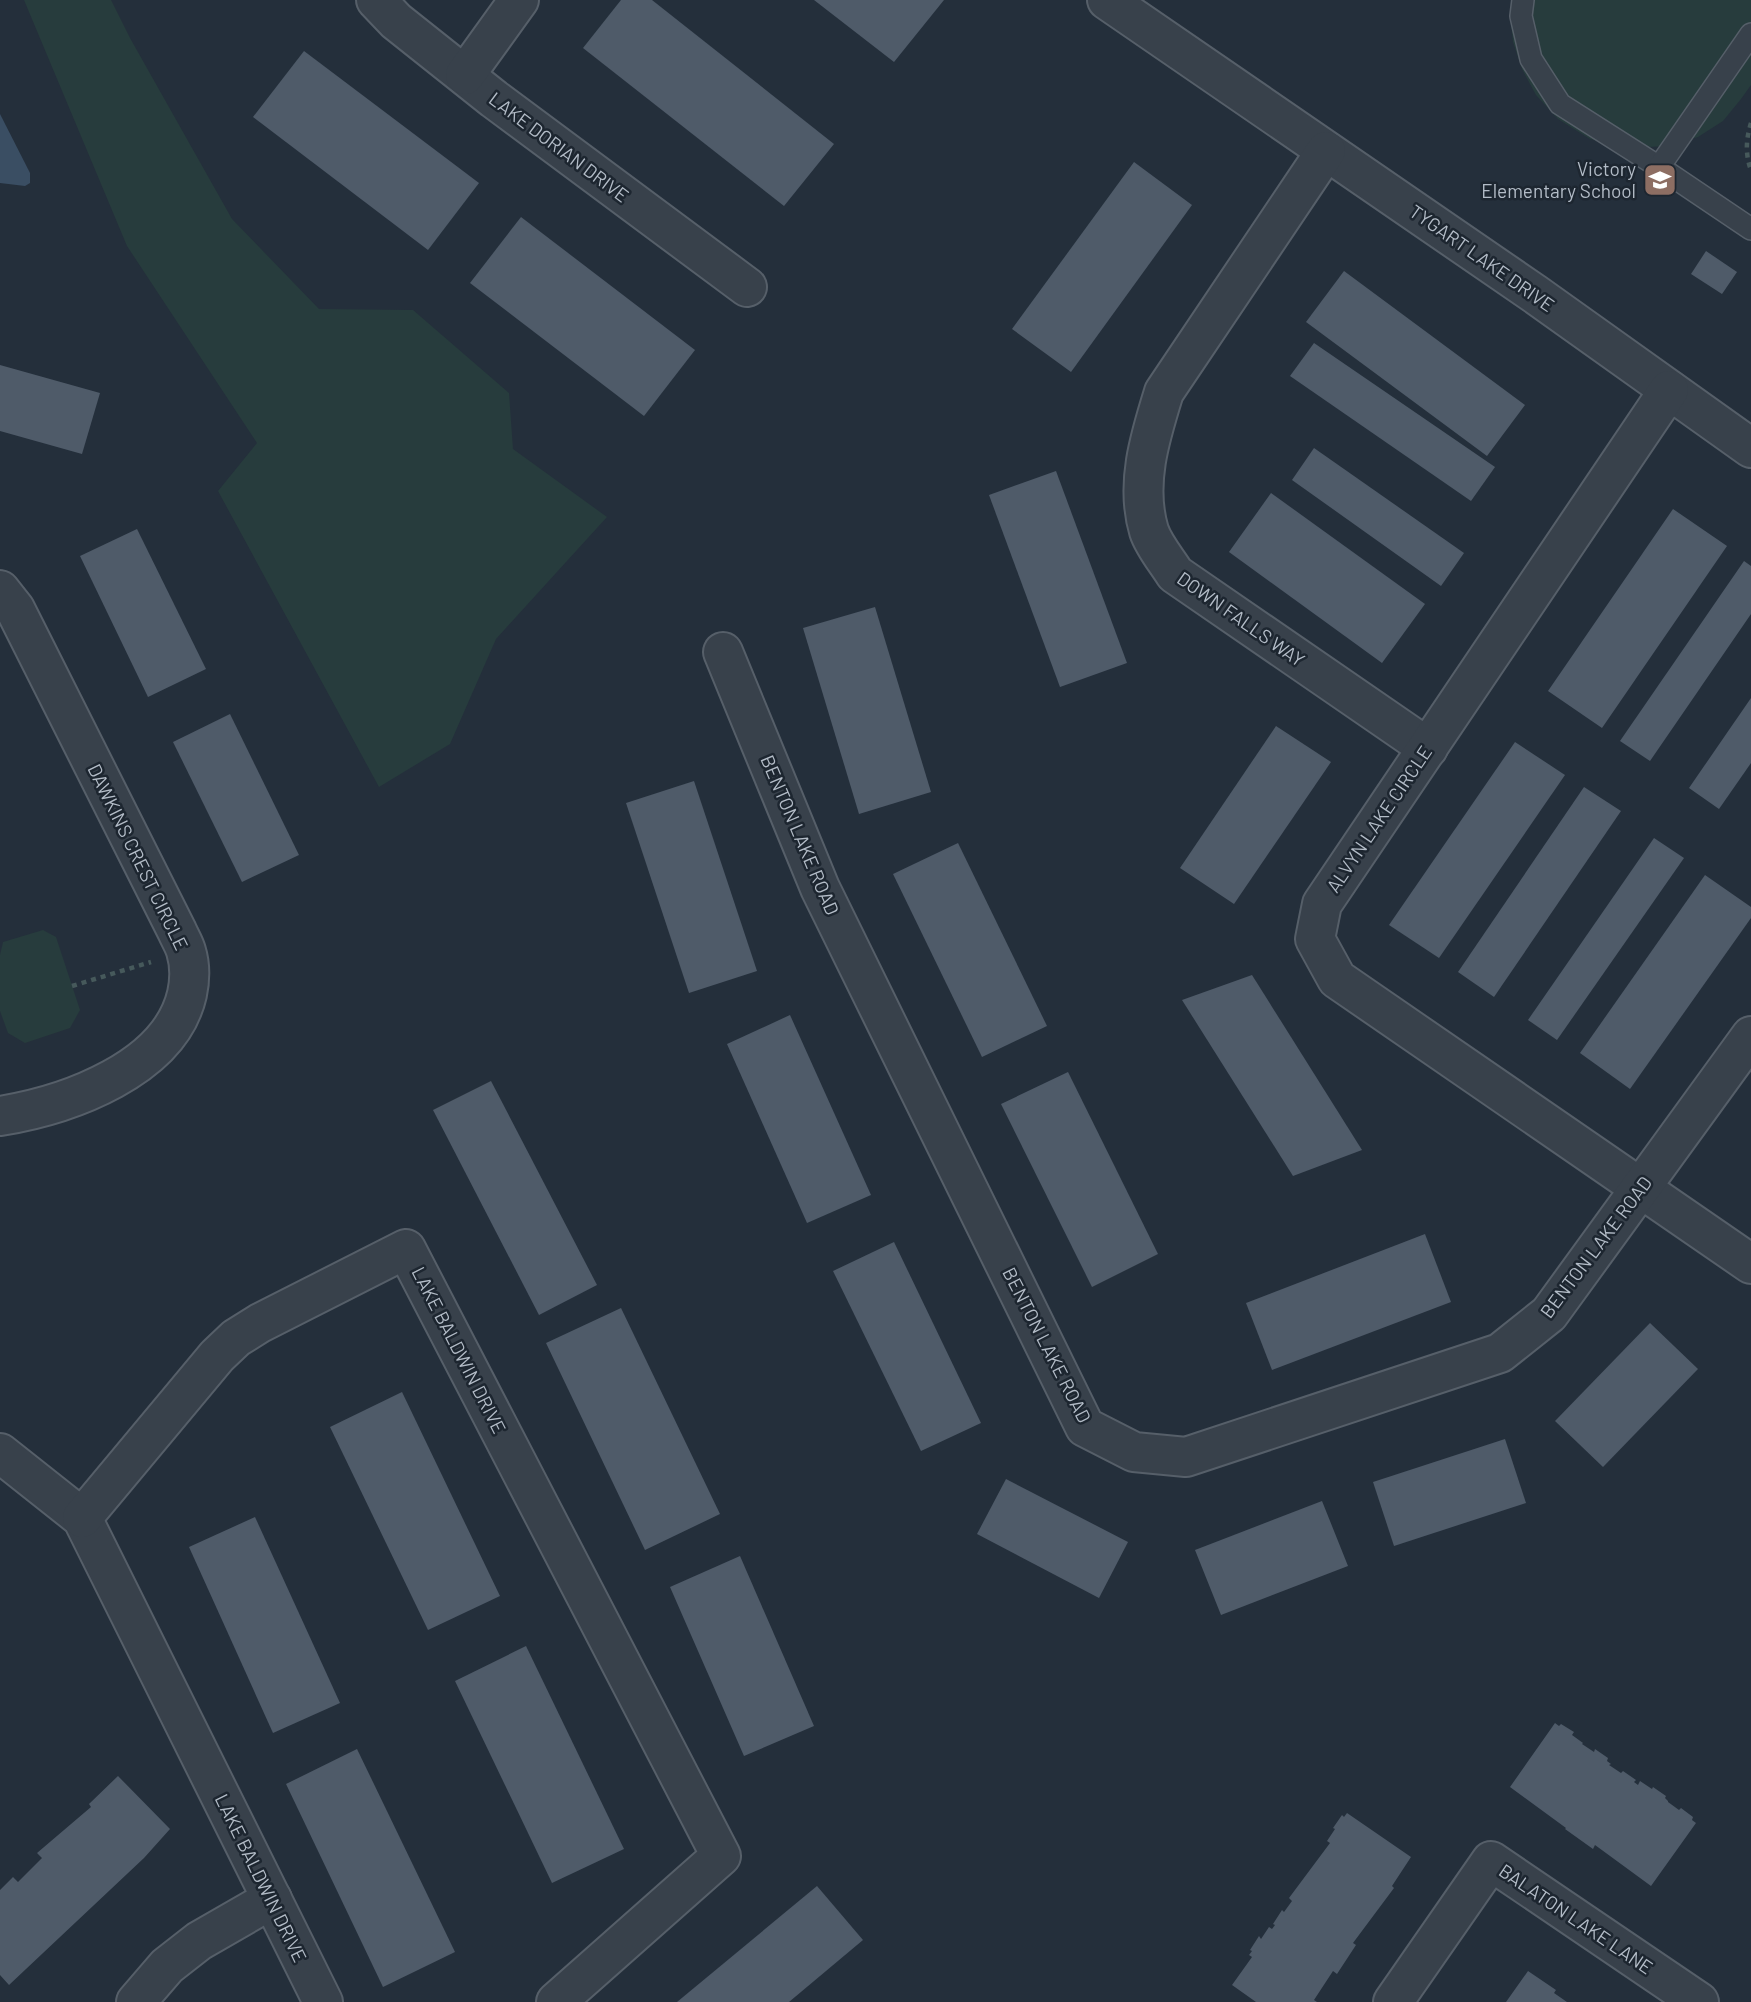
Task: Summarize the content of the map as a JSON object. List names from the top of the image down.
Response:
{
  "streets": {
    "street": [
      "LAKE DORIAN DRIVE",
      "TYGART LAKE DRIVE",
      "DOWN FALLS WAY",
      "ALVYN LAKE CIRCLE",
      "BENTON LAKE ROAD",
      "DAWKINS CREST CIRCLE",
      "LAKE BALDWIN DRIVE",
      "BALATON LAKE LANE"
    ]
  },
  "crossings": [
    ["TYGART LAKE DRIVE", "DOWN FALLS WAY"],
    ["TYGART LAKE DRIVE", "ALVYN LAKE CIRCLE"],
    ["DOWN FALLS WAY", "ALVYN LAKE CIRCLE"],
    ["ALVYN LAKE CIRCLE", "BENTON LAKE ROAD"]
  ],
  "places": {
    "school or university": ["Victory Elementary School"]
  }
}
